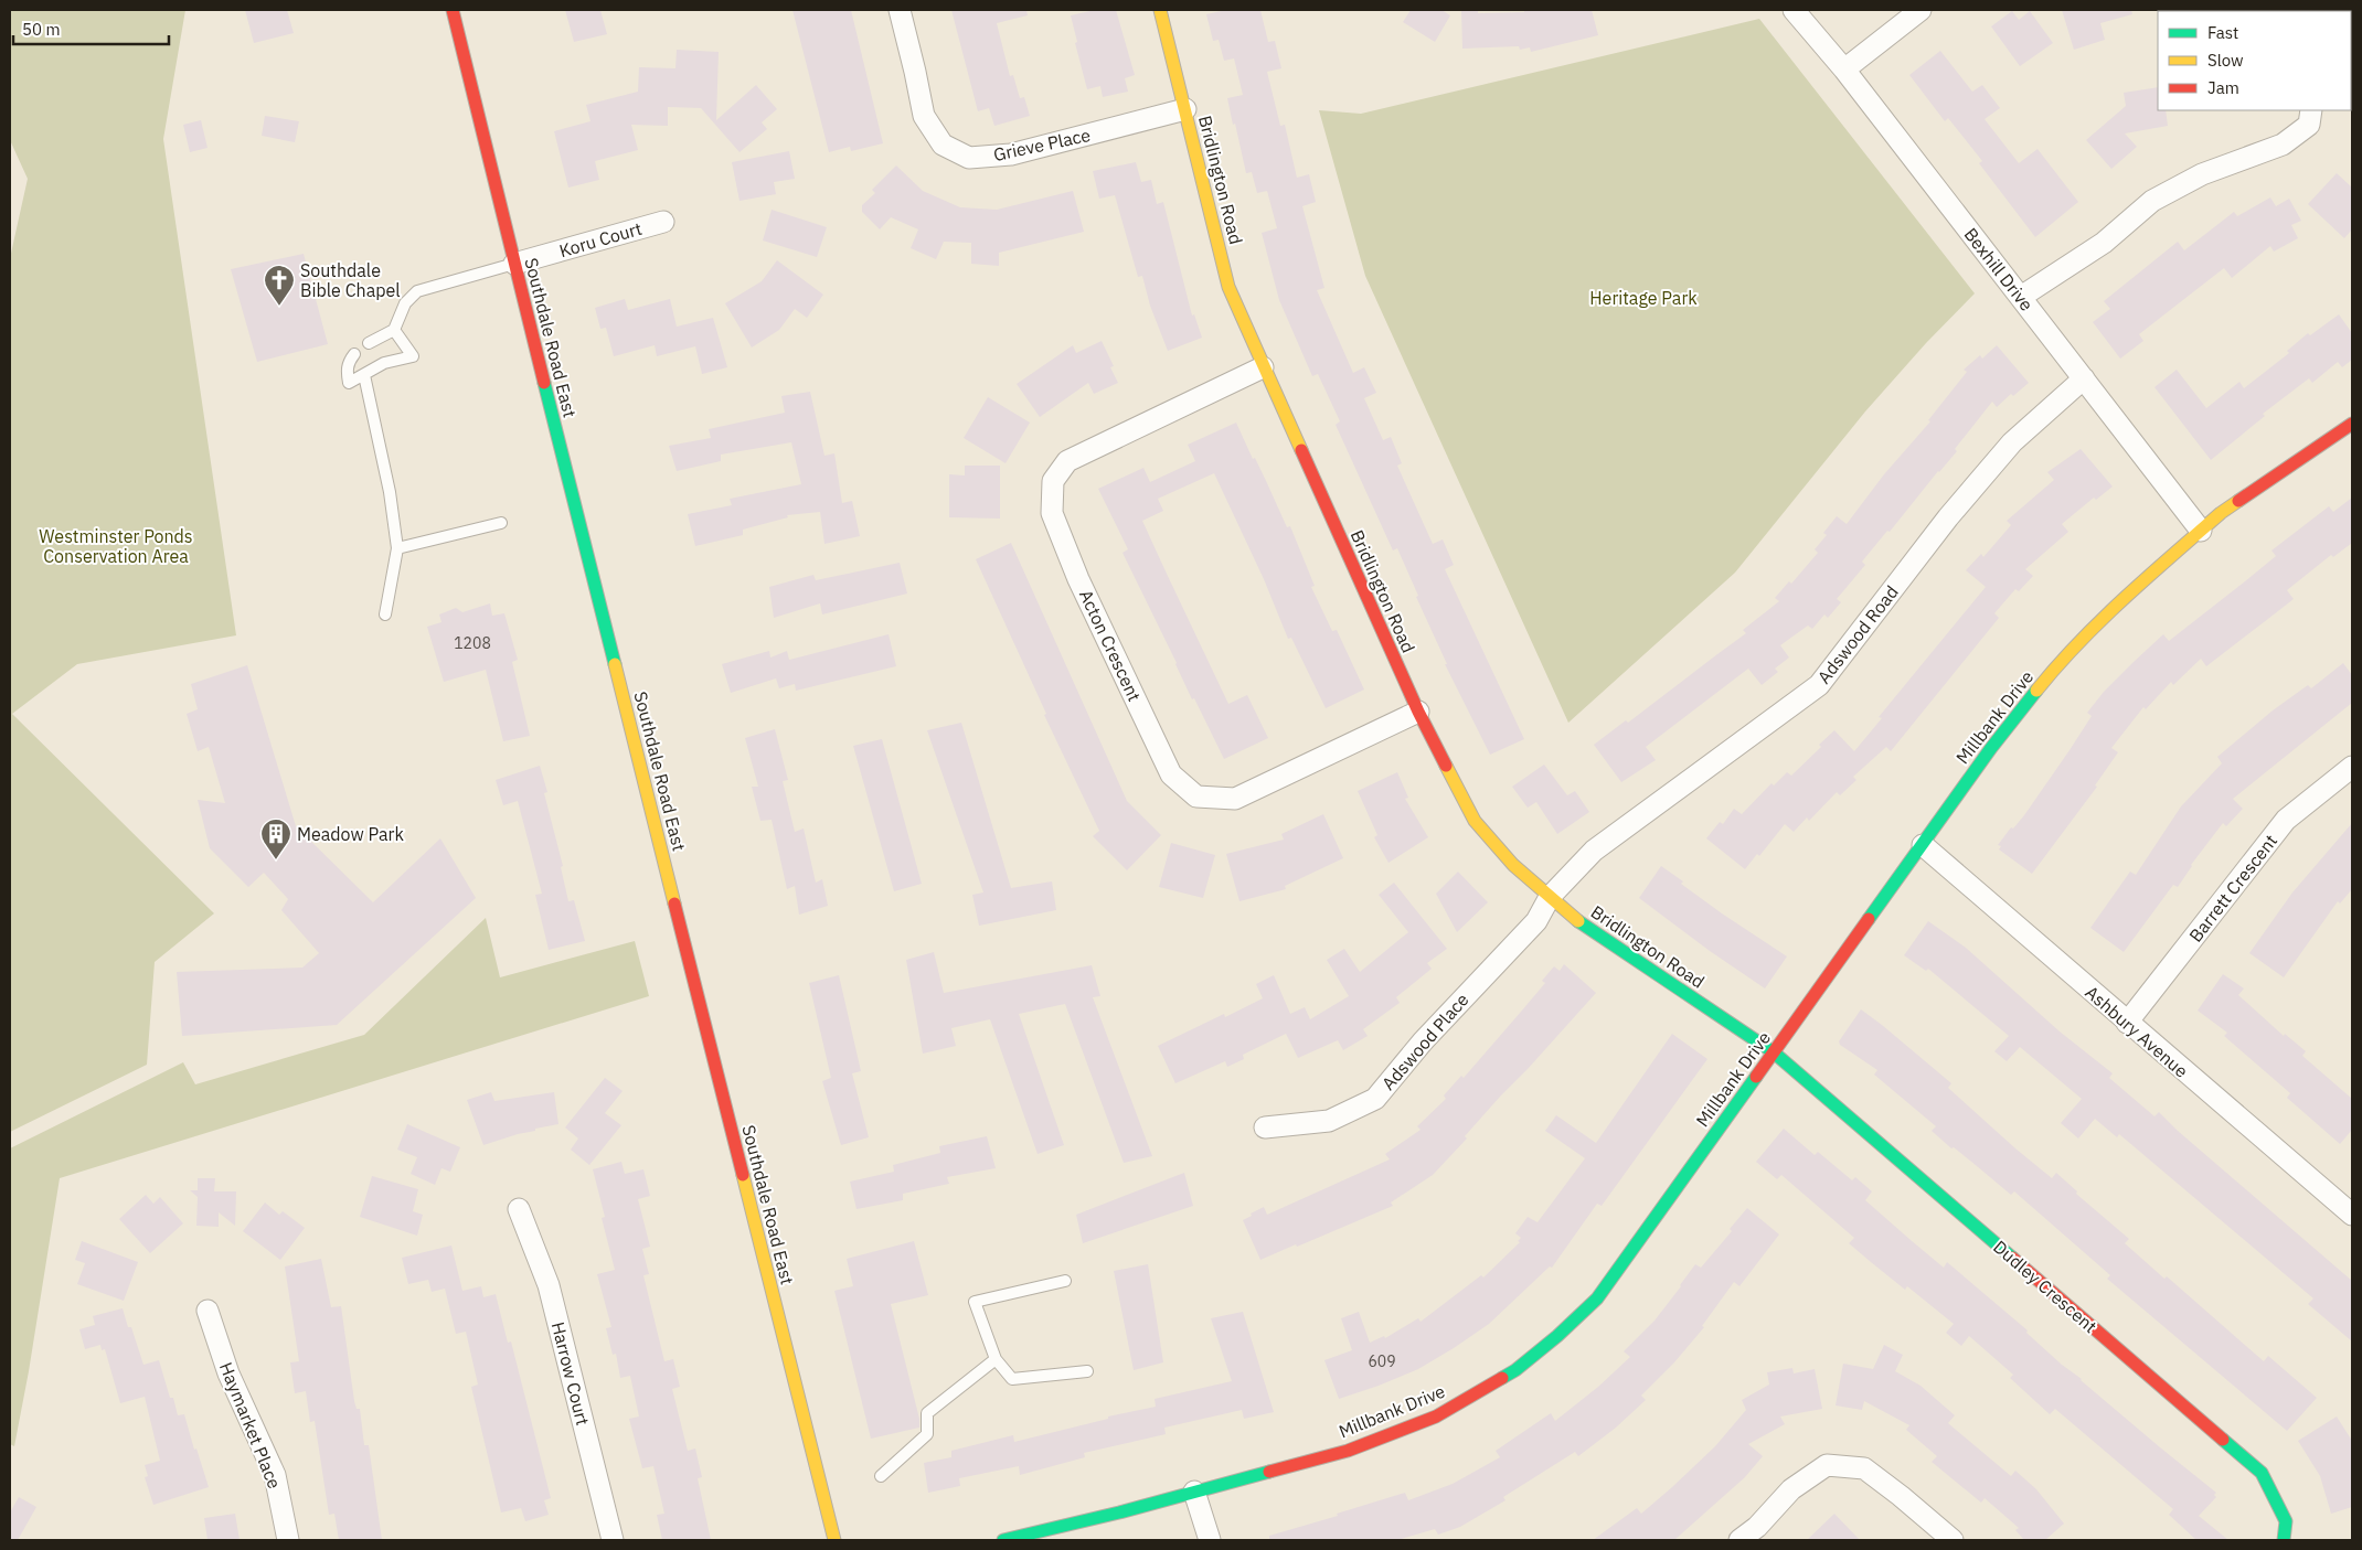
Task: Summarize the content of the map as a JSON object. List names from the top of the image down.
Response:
{
  "streets": {
    "street": [
      "Grieve Place",
      "Bridlington Road",
      "Koru Court",
      "Bexhill Drive",
      "Southdale Road East",
      "Adswood Road",
      "Acton Crescent",
      "Millbank Drive",
      "Barrett Crescent",
      "Ashbury Avenue",
      "Adswood Place",
      "Dudley Crescent",
      "Harrow Court",
      "Haymarket Place"
    ]
  },
  "crossings": [
    ["Grieve Place", "Bridlington Road"],
    ["Bridlington Road", "Adswood Road"],
    ["Bridlington Road", "Acton Crescent"],
    ["Bridlington Road", "Millbank Drive"],
    ["Bridlington Road", "Adswood Place"],
    ["Bridlington Road", "Dudley Crescent"],
    ["Koru Court", "Southdale Road East"],
    ["Bexhill Drive", "Adswood Road"],
    ["Bexhill Drive", "Millbank Drive"],
    ["Adswood Road", "Adswood Place"],
    ["Millbank Drive", "Ashbury Avenue"],
    ["Millbank Drive", "Dudley Crescent"],
    ["Barrett Crescent", "Ashbury Avenue"]
  ],
  "parks": ["Heritage Park", "Westminster Ponds Conservation Area"],
  "places": {
    "church": ["Southdale Bible Chapel"],
    "building": ["Meadow Park"]
  },
  "house_numbers": ["1208", "609"],
  "legend": ["Fast", "Slow", "Jam"],
  "scale_bar": "50 m"
}
